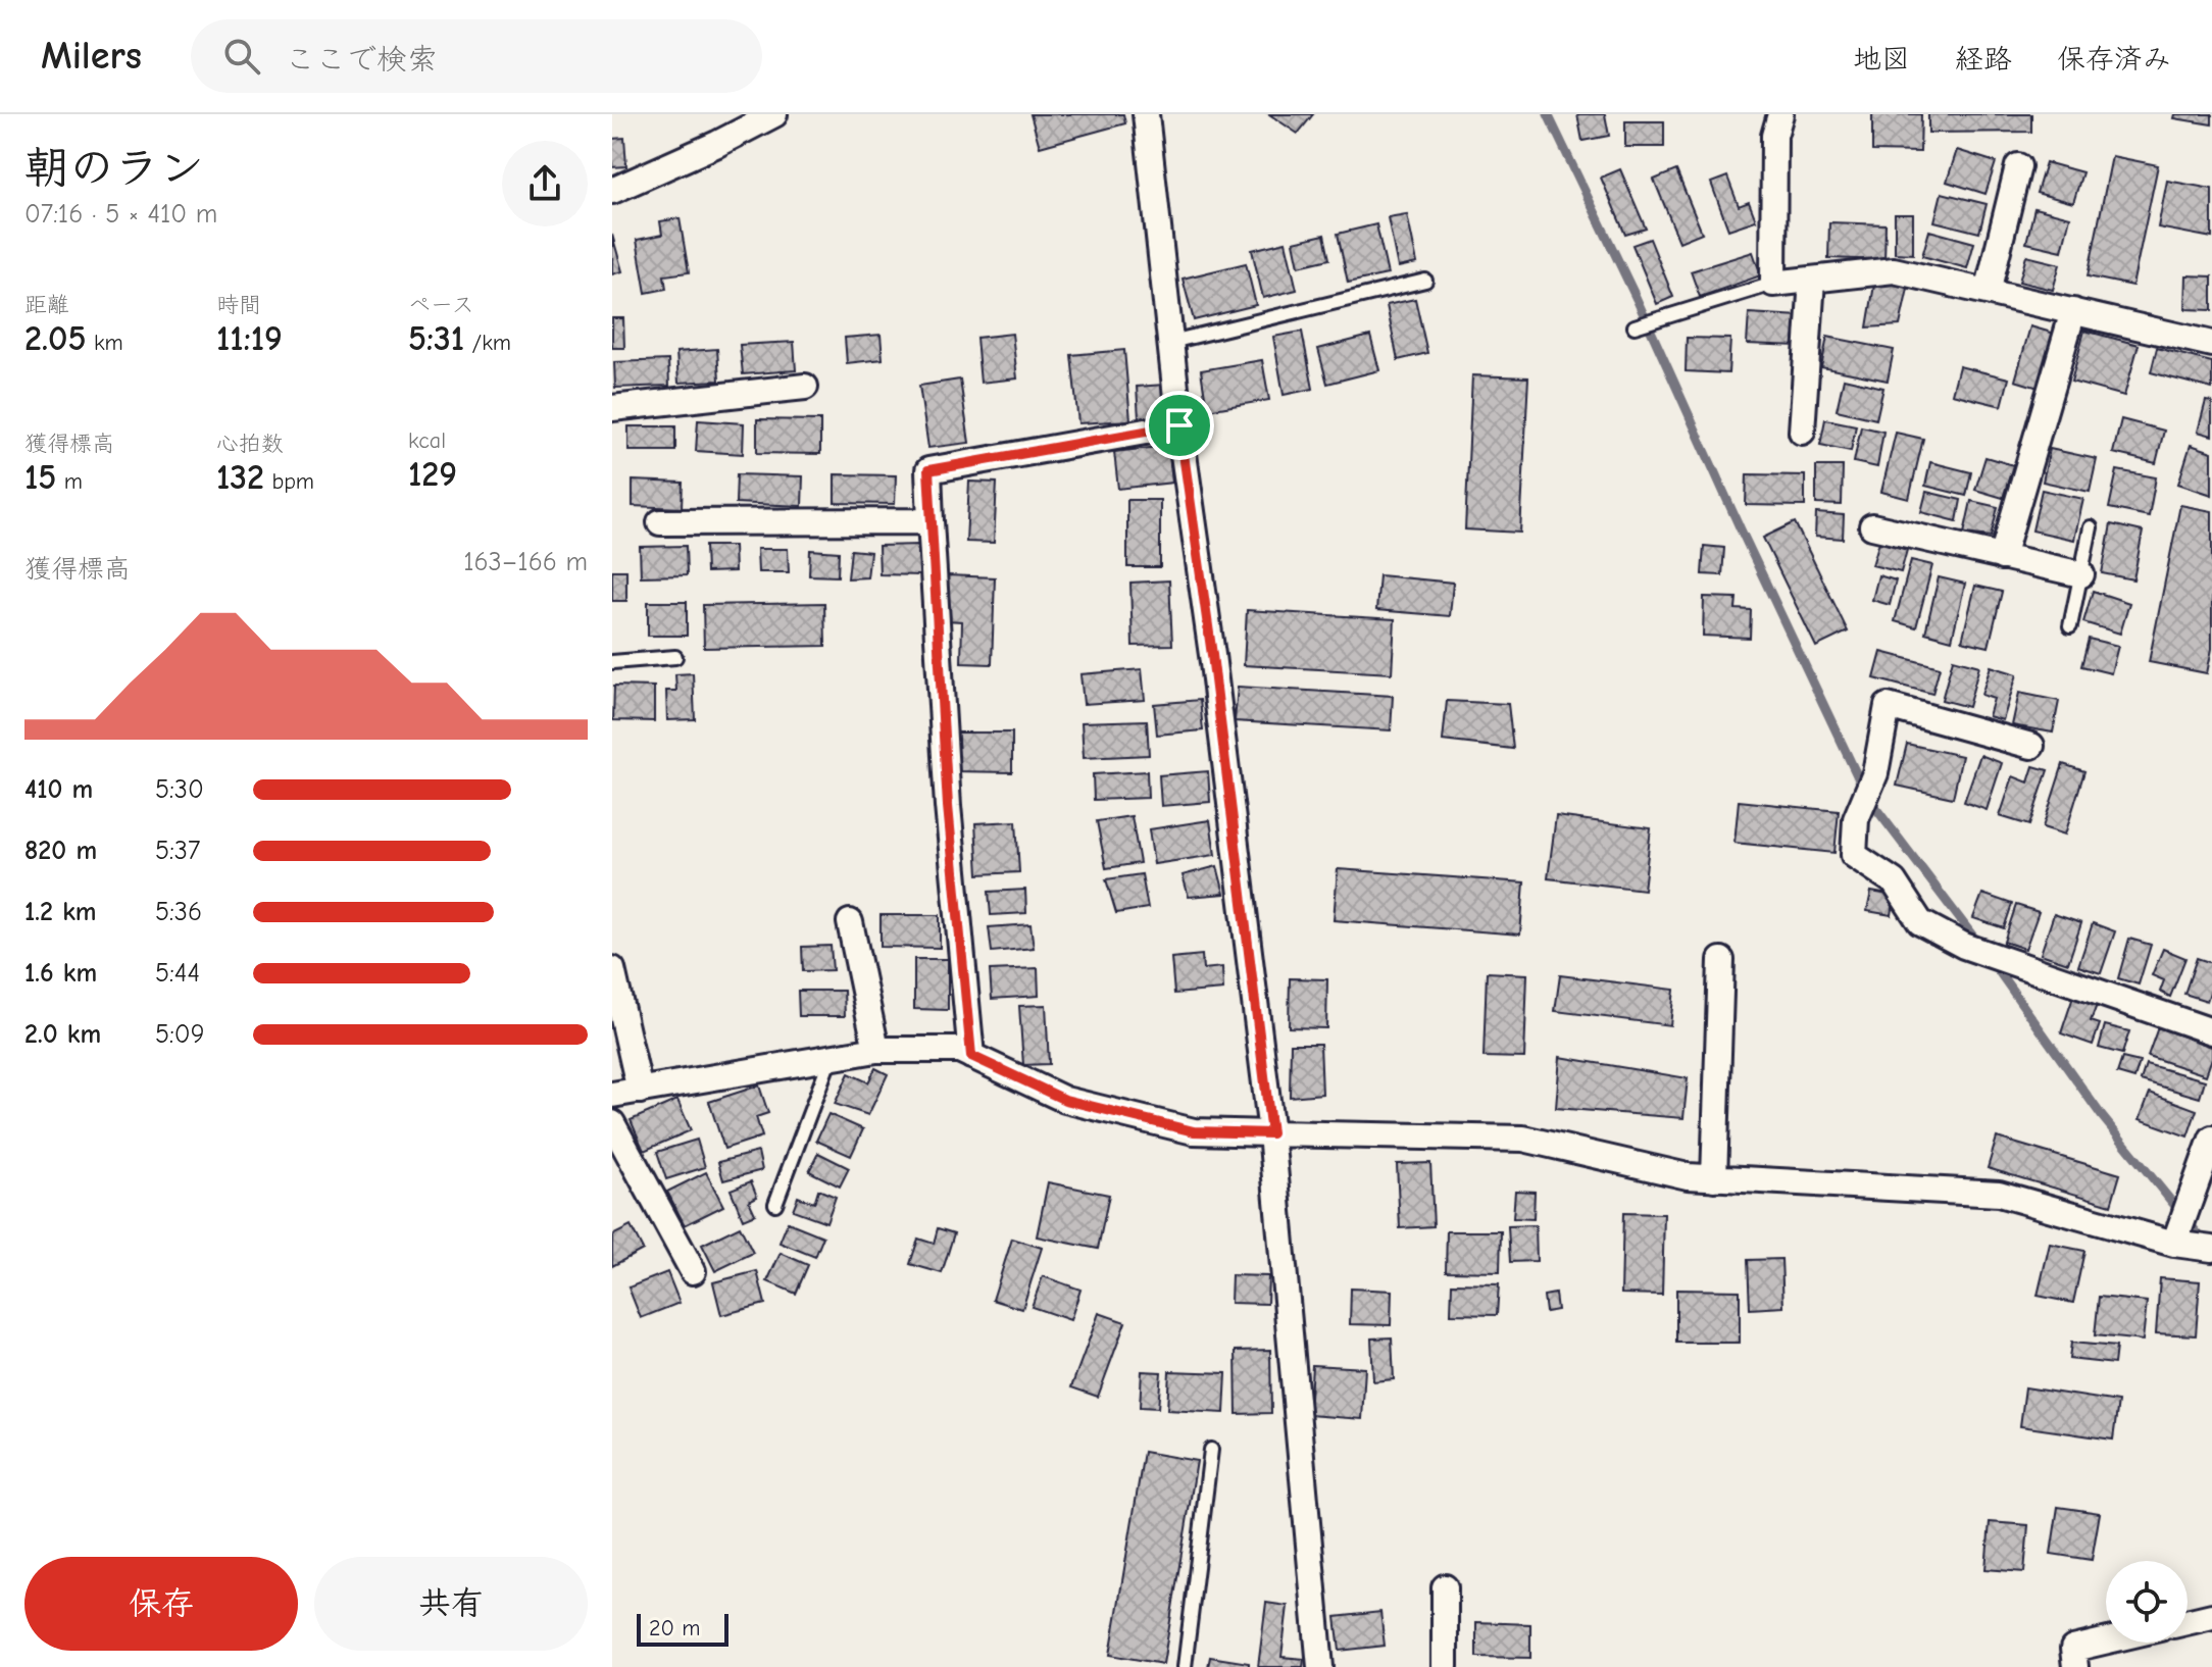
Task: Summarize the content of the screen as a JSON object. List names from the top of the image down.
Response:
{
  "scale_bar": "20 m",
  "page": {
    "header": "Milers",
    "search": "ここで検索",
    "nav": ["地図", "経路", "保存済み"],
    "heading": ["朝のラン", "07:16 · 5 × 410 m"],
    "stats": [
      ["距離", "2.05 km"],
      ["時間", "11:19"],
      ["ペース", "5:31 /km"],
      ["獲得標高", "15 m"],
      ["心拍数", "132 bpm"],
      ["kcal", "129"]
    ],
    "chart": ["獲得標高", "163–166 m"],
    "list": [
      {
        "name": "410 m",
        "note": "5:30"
      },
      {
        "name": "820 m",
        "note": "5:37"
      },
      {
        "name": "1.2 km",
        "note": "5:36"
      },
      {
        "name": "1.6 km",
        "note": "5:44"
      },
      {
        "name": "2.0 km",
        "note": "5:09"
      }
    ],
    "buttons": ["保存", "共有"],
    "scale": "20 m"
  }
}
